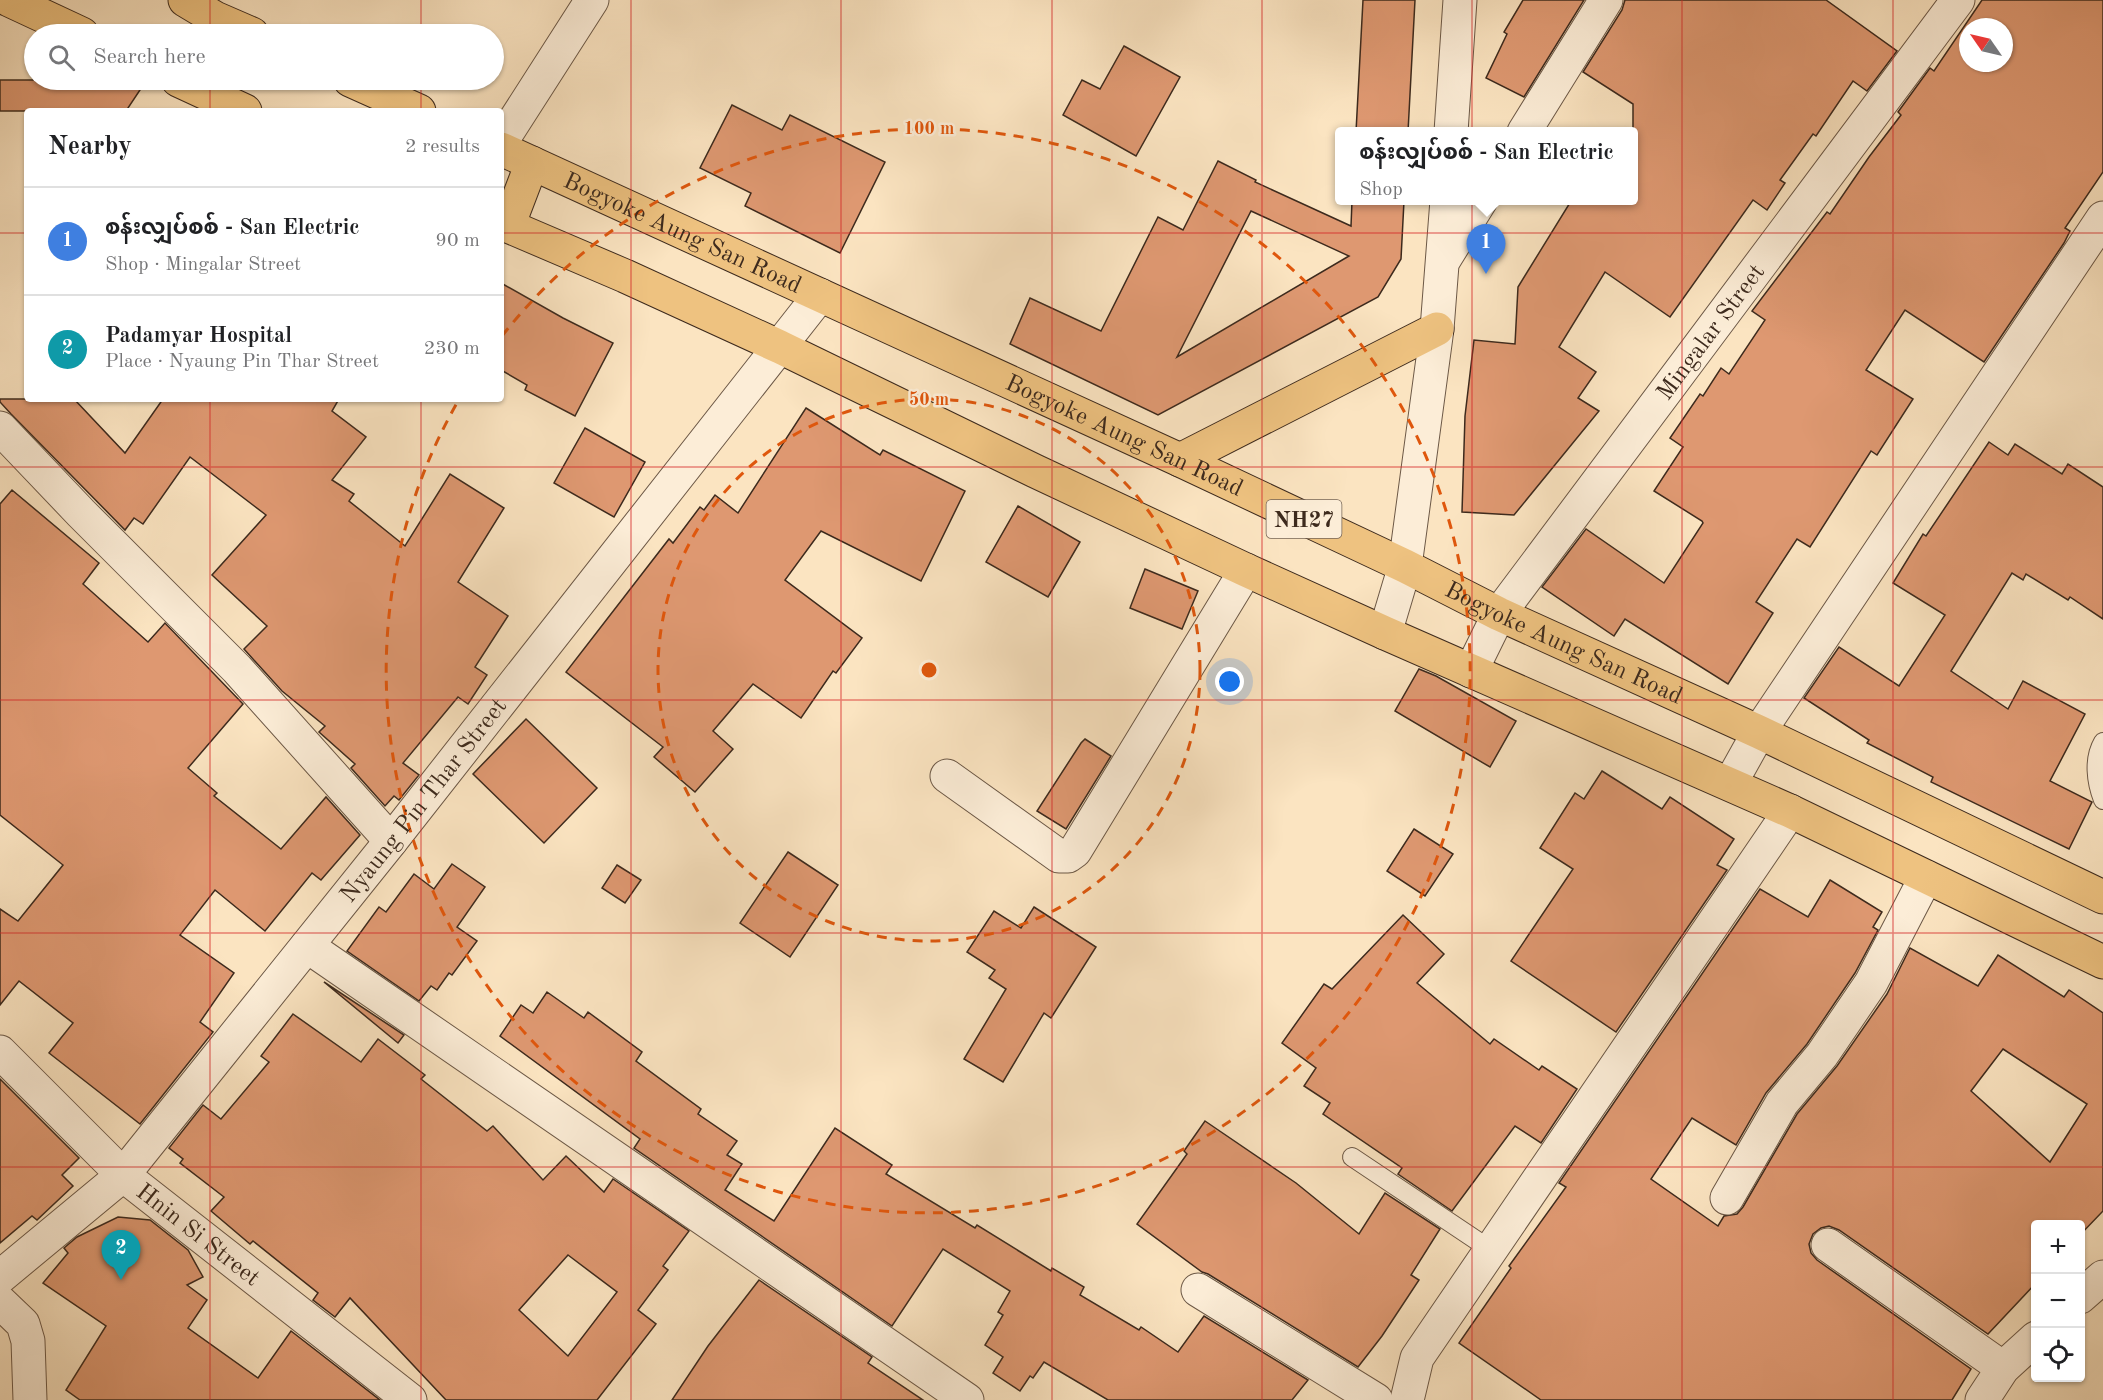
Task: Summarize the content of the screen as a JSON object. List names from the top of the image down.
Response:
{
  "streets": {
    "highway": ["Bogyoke Aung San Road", "NH27"],
    "street": ["Mingalar Street", "Nyaung Pin Thar Street", "Hnin Si Street"]
  },
  "crossings": [
    ["Bogyoke Aung San Road", "Mingalar Street"],
    ["Bogyoke Aung San Road", "Nyaung Pin Thar Street"],
    ["Nyaung Pin Thar Street", "Hnin Si Street"]
  ],
  "north": "top left",
  "page": {
    "search": "Search here",
    "heading": ["Nearby", "2 results"],
    "popup": ["စန်းလျှပ်စစ် - San Electric", "Shop"],
    "list": [
      {
        "mark": "1",
        "name": "စန်းလျှပ်စစ် - San Electric",
        "note": "Shop · Mingalar Street",
        "value": "90 m"
      },
      {
        "mark": "2",
        "name": "Padamyar Hospital",
        "note": "Place · Nyaung Pin Thar Street",
        "value": "230 m"
      }
    ],
    "pins": ["1", "2"],
    "map_buttons": ["+", "−"]
  },
  "rings": ["100 m", "50 m"]
}
